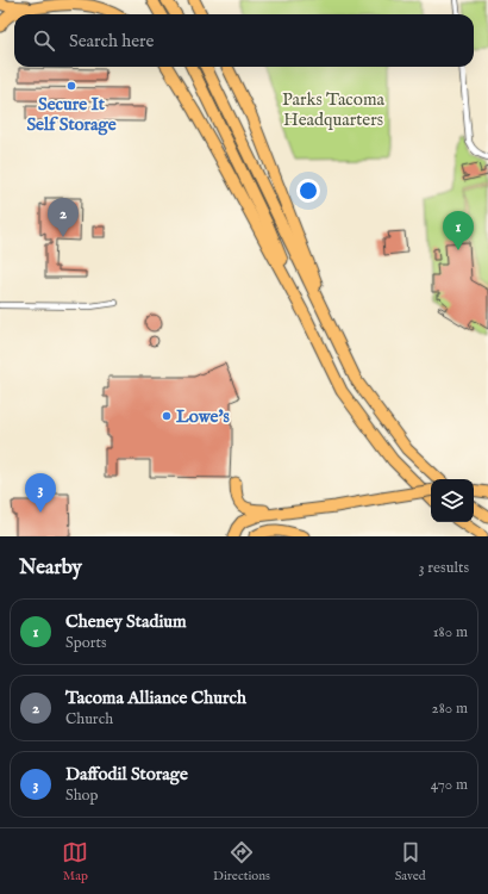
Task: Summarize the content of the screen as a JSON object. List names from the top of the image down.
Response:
{
  "parks": ["Parks Tacoma Headquarters"],
  "places": ["Secure It Self Storage", "Lowe's"],
  "page": {
    "search": "Search here",
    "pins": ["2", "1", "3"],
    "heading": ["Nearby", "3 results"],
    "list": [
      {
        "mark": "1",
        "name": "Cheney Stadium",
        "note": "Sports",
        "value": "180 m"
      },
      {
        "mark": "2",
        "name": "Tacoma Alliance Church",
        "note": "Church",
        "value": "280 m"
      },
      {
        "mark": "3",
        "name": "Daffodil Storage",
        "note": "Shop",
        "value": "470 m"
      }
    ],
    "nav": ["Map", "Directions", "Saved"]
  }
}
